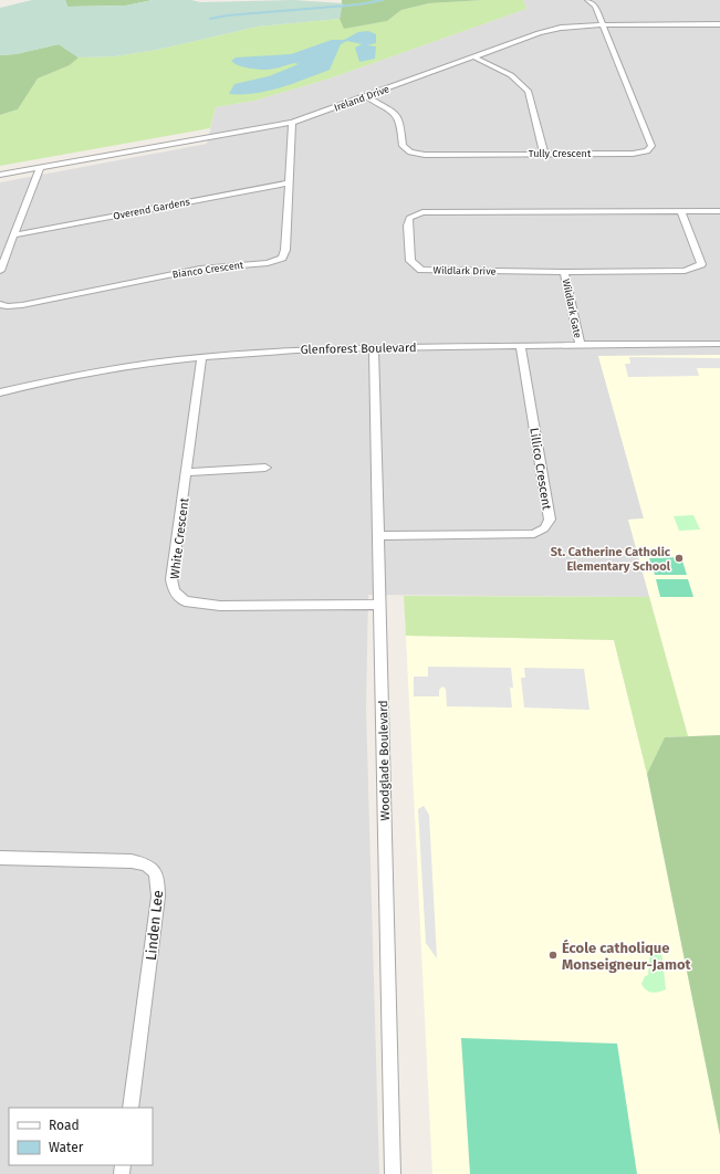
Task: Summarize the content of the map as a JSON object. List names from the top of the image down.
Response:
{
  "streets": {
    "street": [
      "Ireland Drive",
      "Tully Crescent",
      "Overend Gardens",
      "Bianco Crescent",
      "Wildlark Drive",
      "Wildlark Gate",
      "Glenforest Boulevard",
      "Lillico Crescent",
      "White Crescent",
      "Woodglade Boulevard",
      "Linden Lee"
    ]
  },
  "crossings": [
    ["Ireland Drive", "Tully Crescent"],
    ["Ireland Drive", "Bianco Crescent"],
    ["Overend Gardens", "Bianco Crescent"],
    ["Wildlark Drive", "Wildlark Gate"],
    ["Wildlark Gate", "Glenforest Boulevard"],
    ["Glenforest Boulevard", "Lillico Crescent"],
    ["Glenforest Boulevard", "White Crescent"],
    ["Glenforest Boulevard", "Woodglade Boulevard"],
    ["Lillico Crescent", "Woodglade Boulevard"],
    ["White Crescent", "Woodglade Boulevard"]
  ],
  "places": ["St. Catherine Catholic Elementary School", "École catholique Monseigneur-Jamot"],
  "legend": ["Road", "Water"]
}
